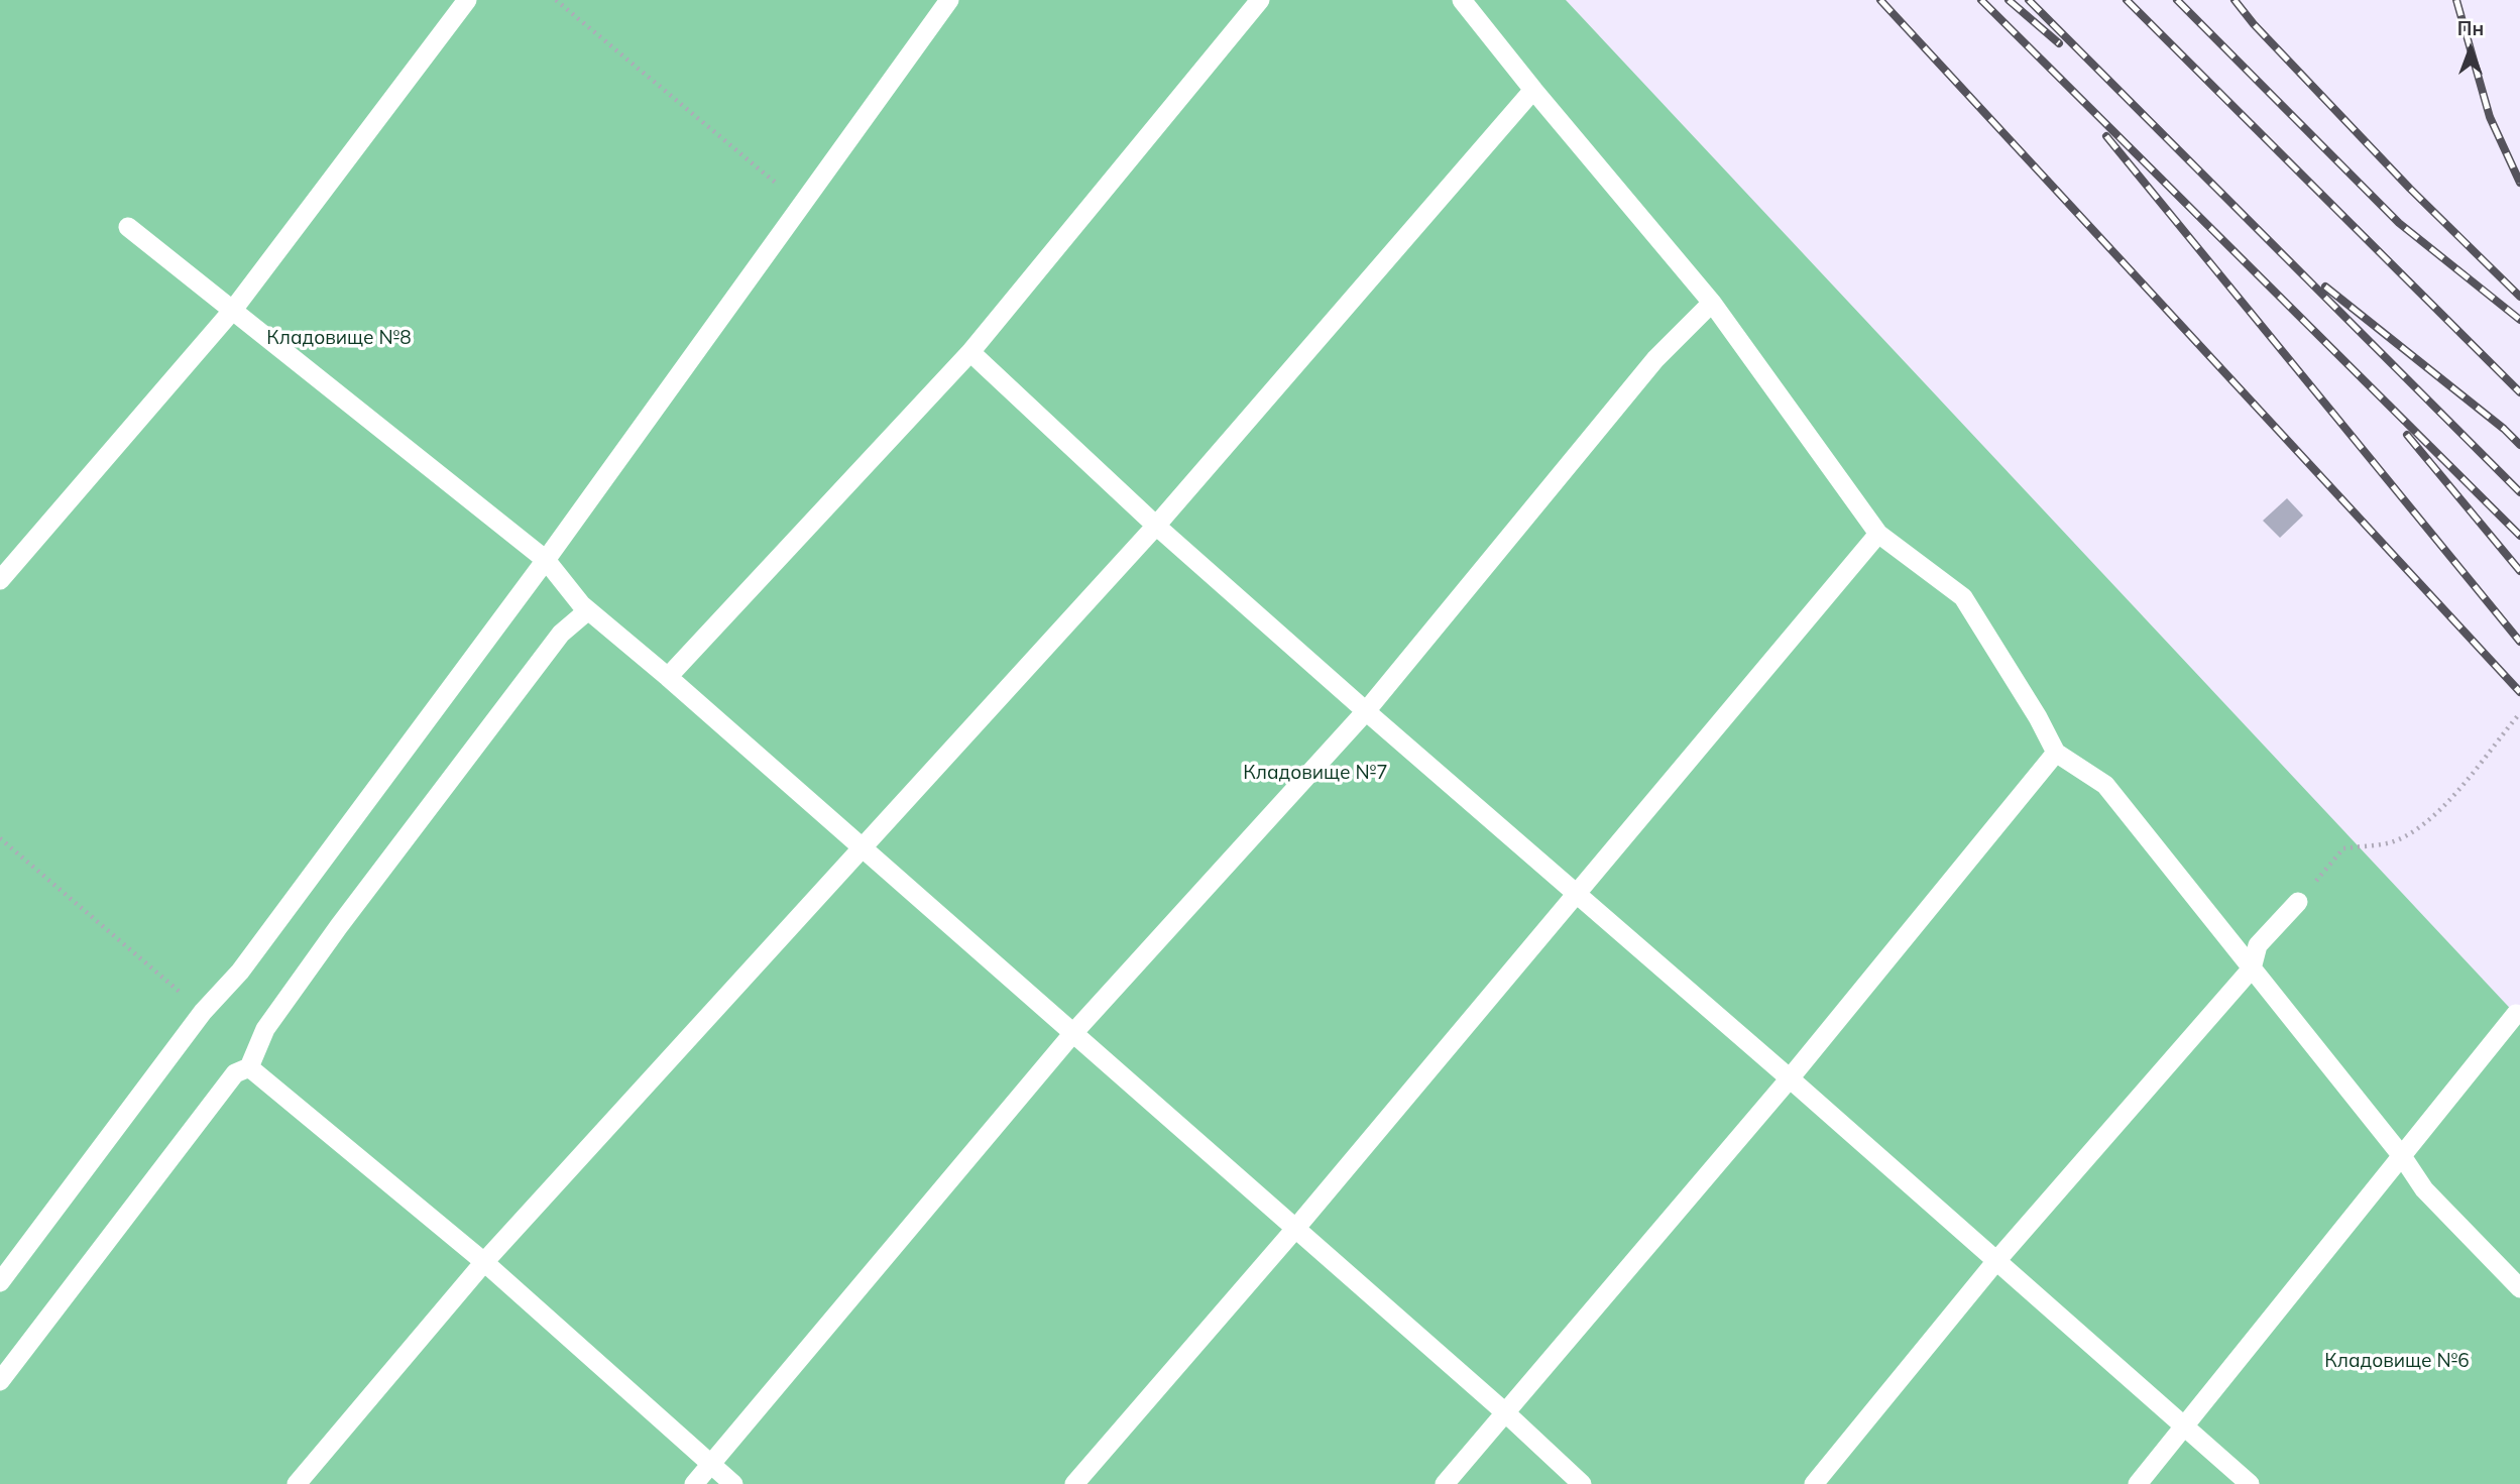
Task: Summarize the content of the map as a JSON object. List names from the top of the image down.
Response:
{
  "parks": ["Кладовище №8", "Кладовище №7", "Кладовище №6"],
  "north": "top"
}
